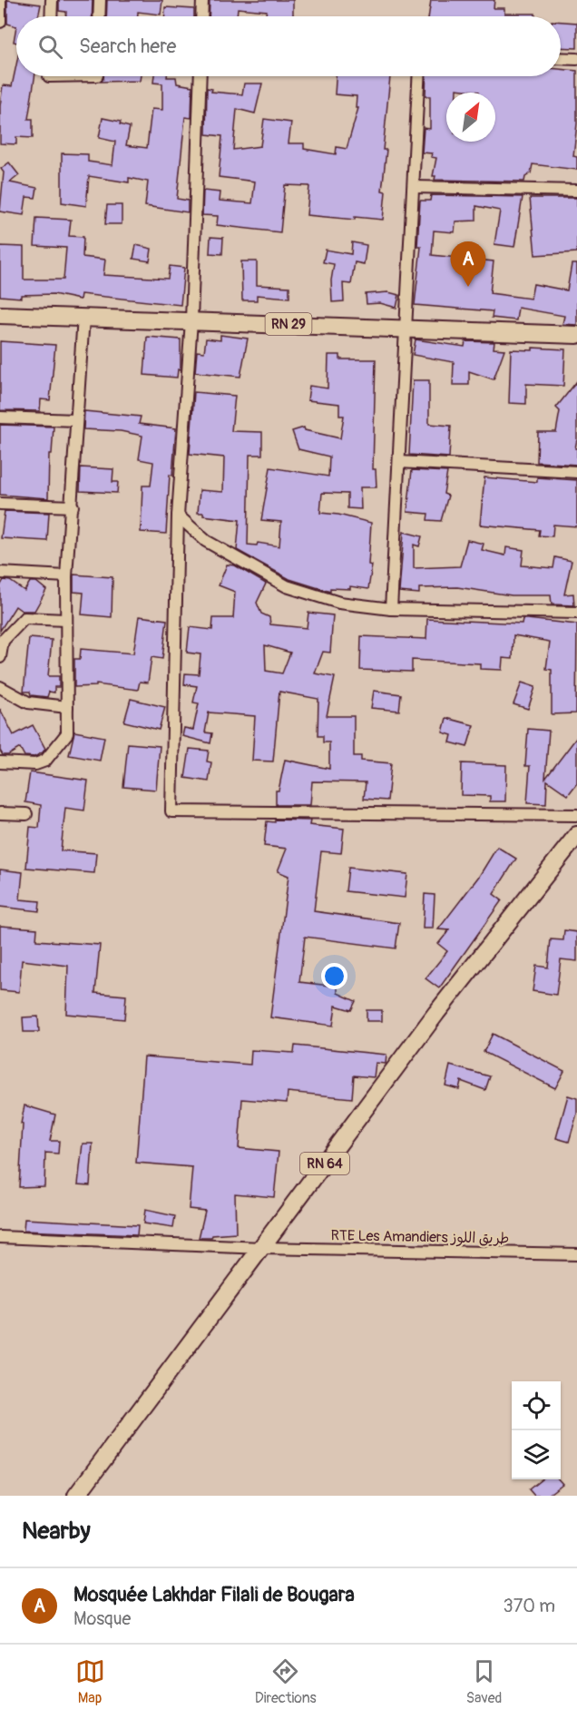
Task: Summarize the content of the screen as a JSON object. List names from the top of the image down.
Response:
{
  "streets": {
    "main road": ["RN 29", "RN 64"],
    "street": ["RTE Les Amandiers طريق اللوز"]
  },
  "crossings": [
    ["RN 64", "RTE Les Amandiers طريق اللوز"]
  ],
  "north": "top right",
  "page": {
    "search": "Search here",
    "pins": "A",
    "heading": "Nearby",
    "list": [
      {
        "mark": "A",
        "name": "Mosquée Lakhdar Filali de Bougara",
        "note": "Mosque",
        "value": "370 m"
      }
    ],
    "nav": ["Map", "Directions", "Saved"]
  }
}
